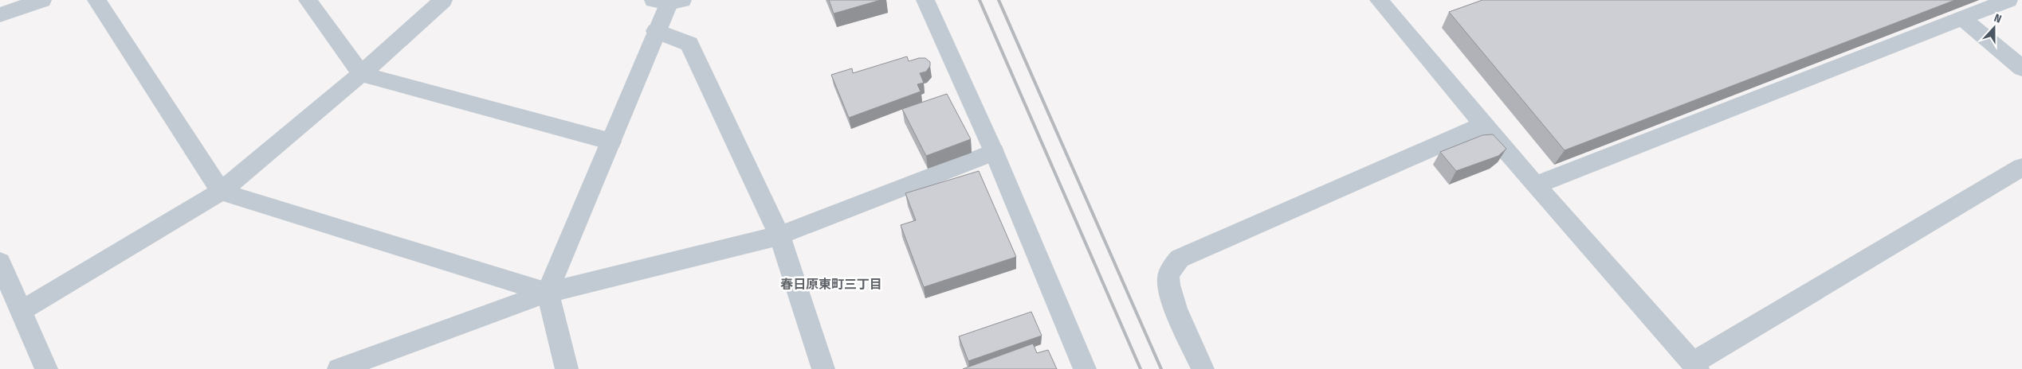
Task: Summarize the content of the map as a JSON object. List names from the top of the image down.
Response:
{
  "districts": ["春日原東町三丁目"],
  "north": "top"
}
